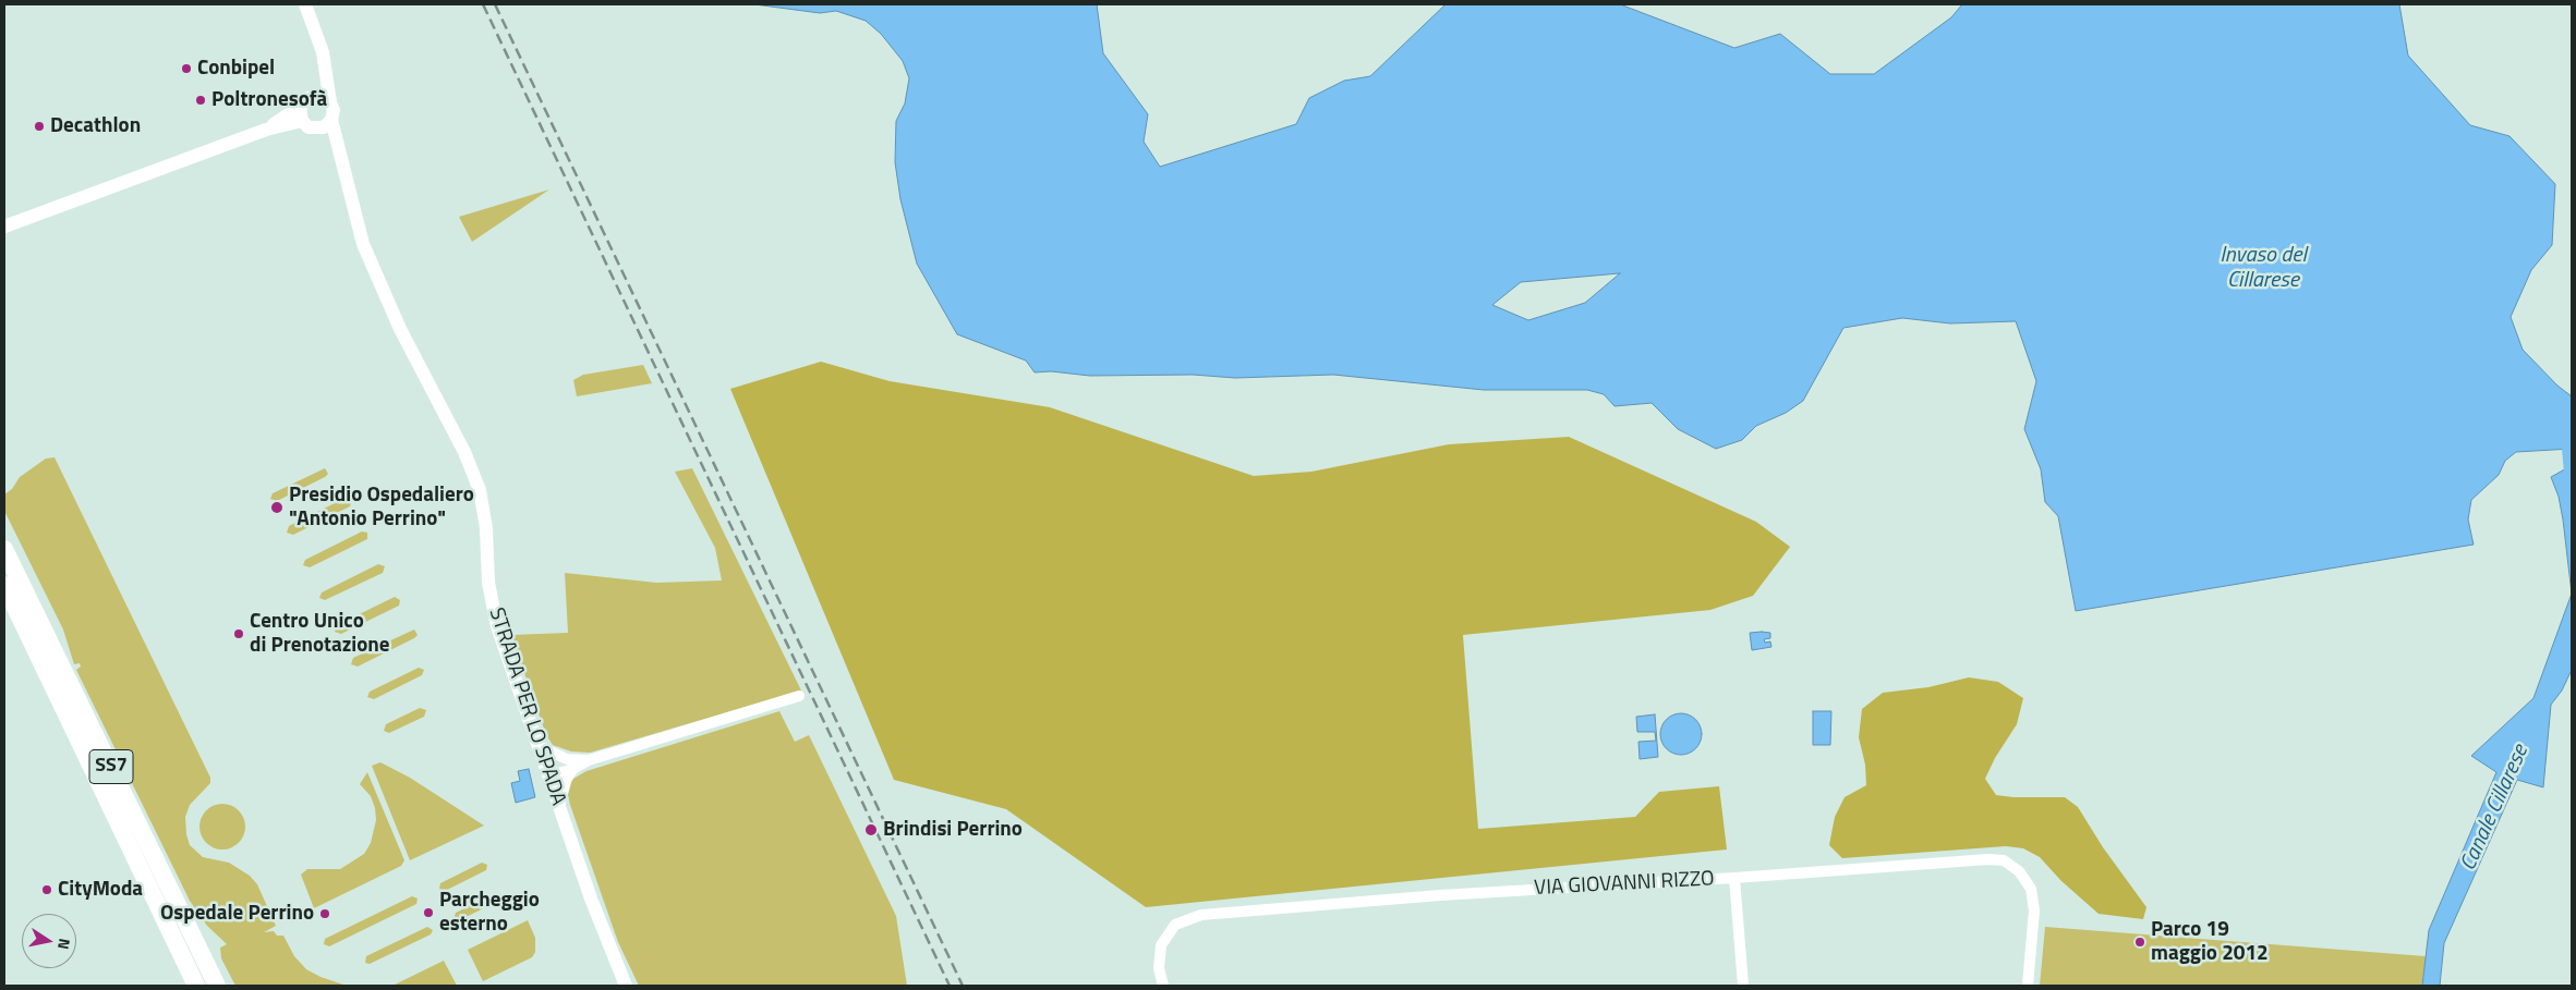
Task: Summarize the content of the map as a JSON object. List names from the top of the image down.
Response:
{
  "streets": {
    "highway": ["SS7"],
    "street": ["STRADA PER LO SPADA", "VIA GIOVANNI RIZZO"]
  },
  "water": ["Invaso del Cillarese", "Canale Cillarese"],
  "places": [
    "Conbipel",
    "Poltronesofà",
    "Decathlon",
    "Presidio Ospedaliero \"Antonio Perrino\"",
    "Centro Unico di Prenotazione",
    "Brindisi Perrino",
    "CityModa",
    "Parcheggio esterno",
    "Ospedale Perrino",
    "Parco 19 maggio 2012"
  ],
  "north": "right"
}
